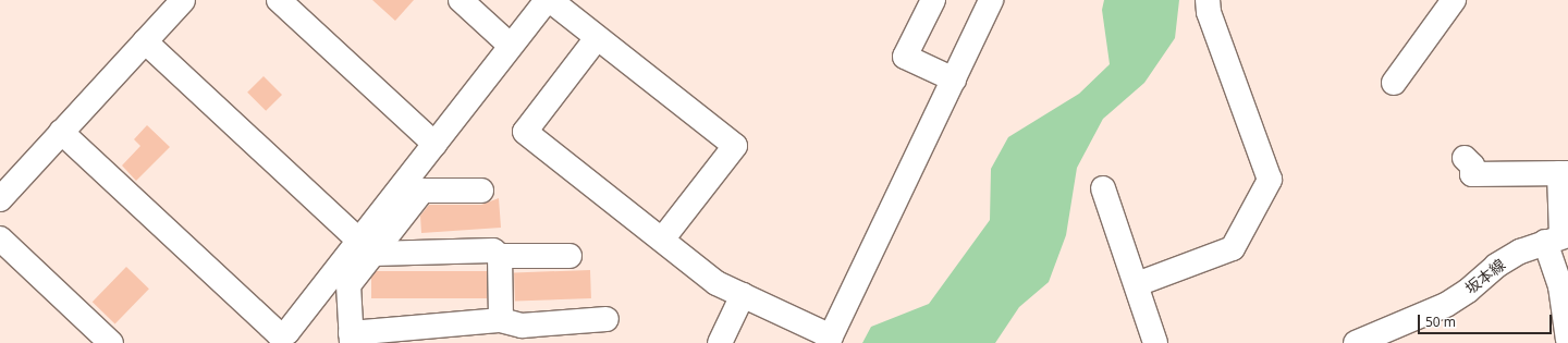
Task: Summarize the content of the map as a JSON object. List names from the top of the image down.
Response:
{
  "streets": {
    "street": ["坂本線"]
  },
  "scale_bar": "50 m"
}
